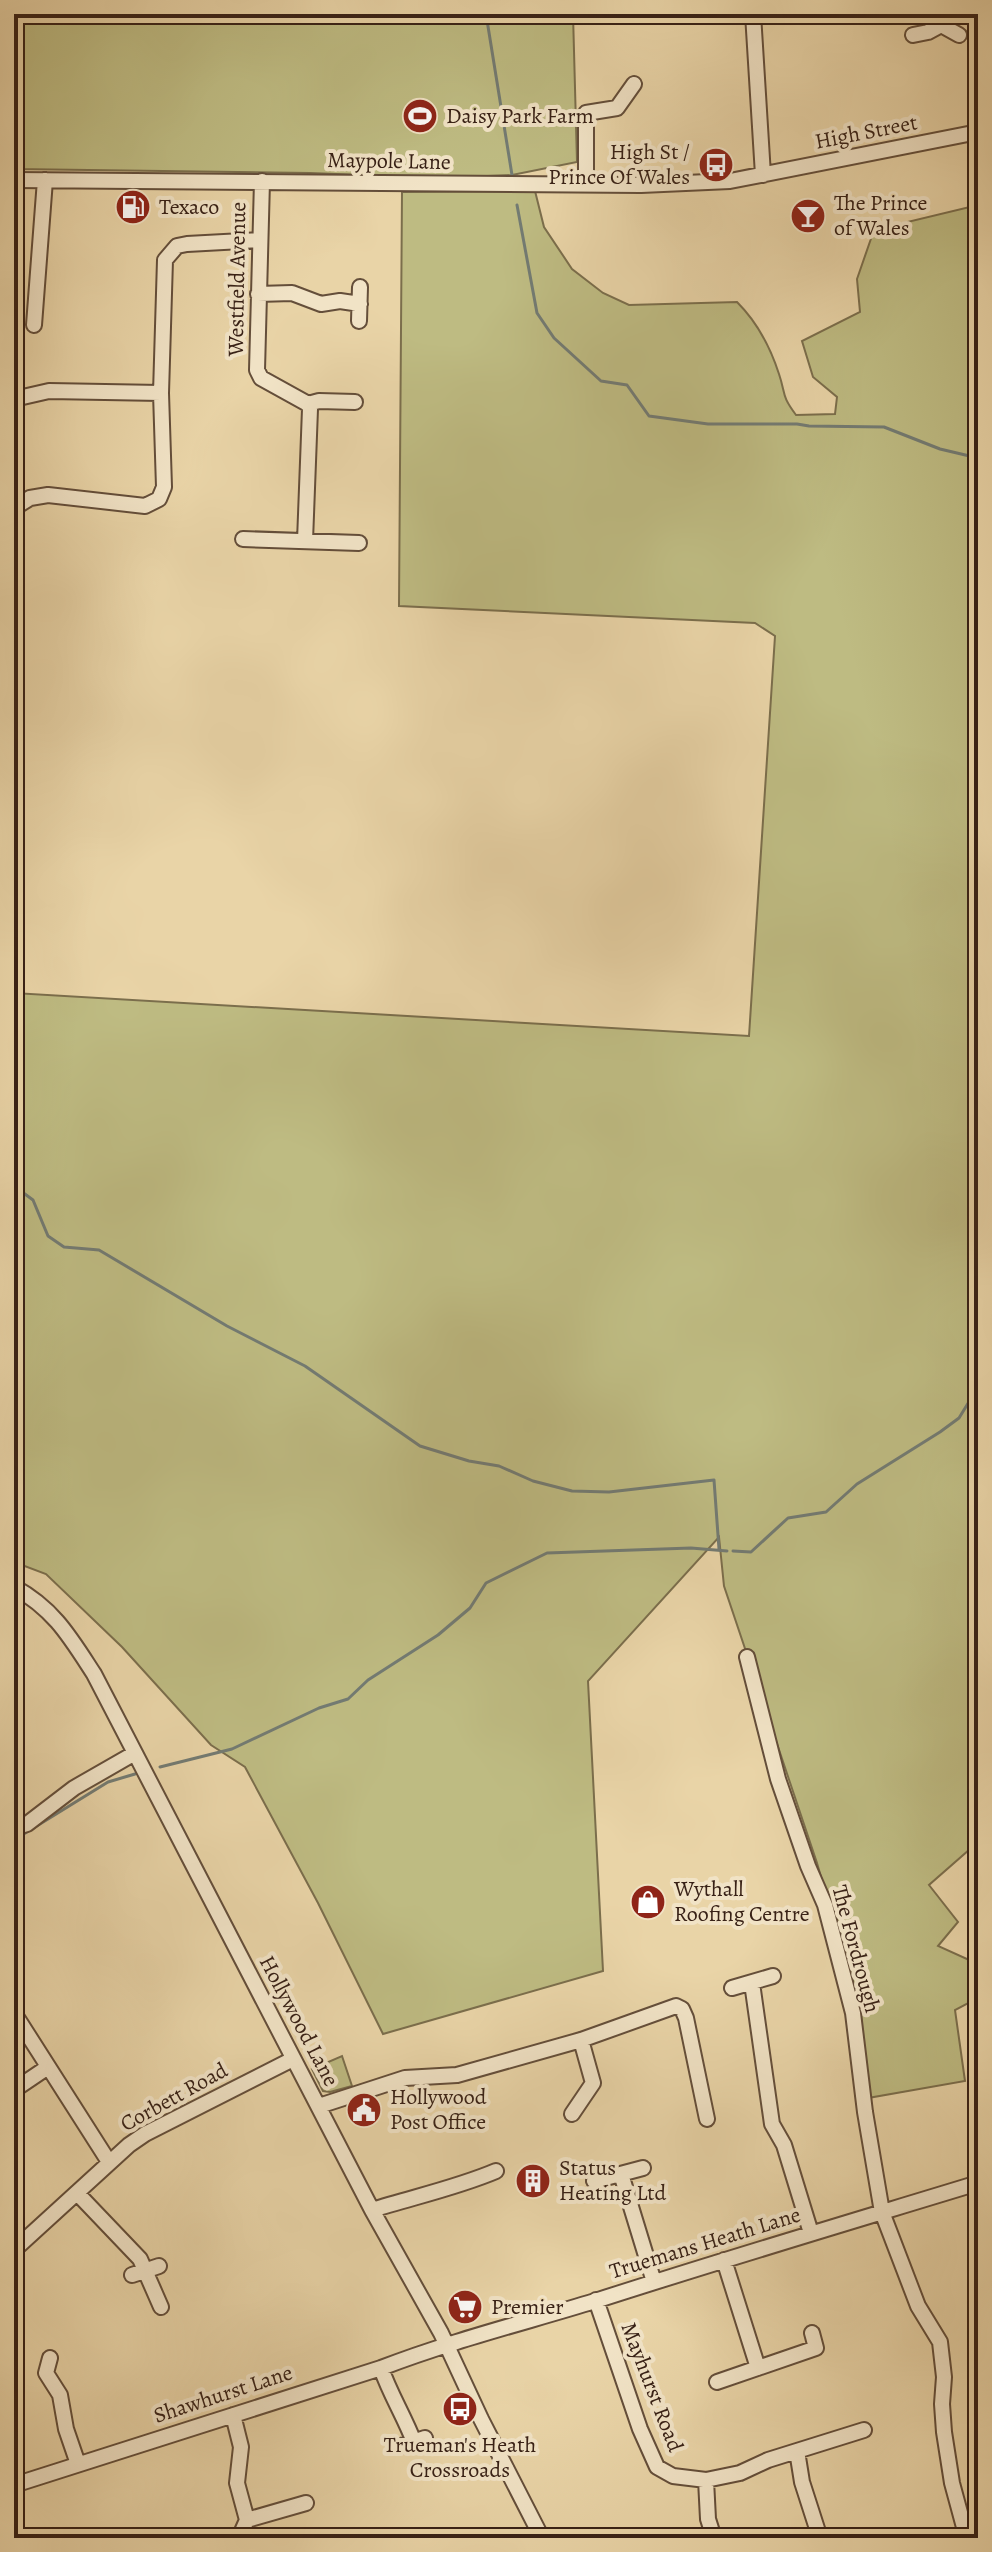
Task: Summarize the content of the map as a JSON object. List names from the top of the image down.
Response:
{
  "streets": {
    "street": [
      "High Street",
      "Maypole Lane",
      "Westfield Avenue",
      "The Fordrough",
      "Hollywood Lane",
      "Corbett Road",
      "Truemans Heath Lane",
      "Mayhurst Road",
      "Shawhurst Lane"
    ]
  },
  "crossings": [
    ["High Street", "Maypole Lane"],
    ["Maypole Lane", "Westfield Avenue"],
    ["The Fordrough", "Truemans Heath Lane"],
    ["Hollywood Lane", "Corbett Road"],
    ["Hollywood Lane", "Truemans Heath Lane"],
    ["Hollywood Lane", "Shawhurst Lane"],
    ["Truemans Heath Lane", "Mayhurst Road"],
    ["Truemans Heath Lane", "Shawhurst Lane"]
  ],
  "places": {
    "sports": ["Daisy Park Farm"],
    "bus stop": ["High St / Prince Of Wales", "Trueman's Heath Crossroads"],
    "fuel station": ["Texaco"],
    "bar": ["The Prince of Wales"],
    "shop": ["Wythall Roofing Centre"],
    "public building": ["Hollywood Post Office"],
    "building": ["Status Heating Ltd"],
    "supermarket": ["Premier"]
  }
}
